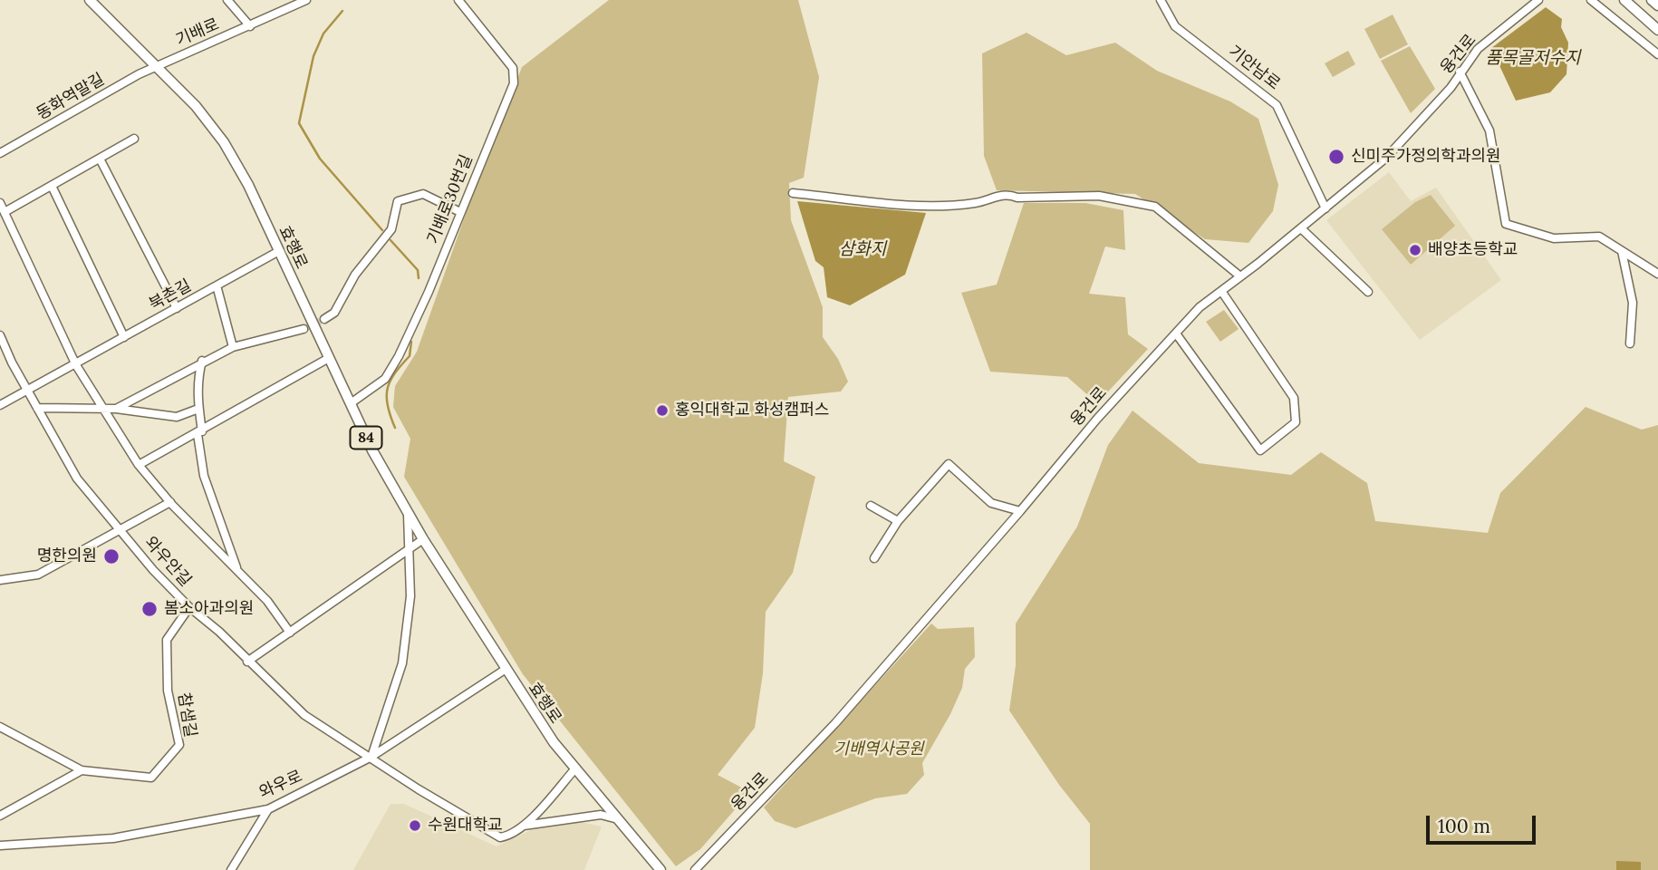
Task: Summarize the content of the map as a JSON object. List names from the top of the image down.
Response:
{
  "streets": {
    "main road": ["효행로", "84"],
    "street": [
      "기배로",
      "융건로",
      "기안남로",
      "동화역말길",
      "기배로30번길",
      "북촌길",
      "와우안길",
      "참샘길",
      "와우로"
    ]
  },
  "crossings": [
    ["기배로", "동화역말길"],
    ["기배로", "효행로"],
    ["융건로", "기안남로"],
    ["동화역말길", "효행로"],
    ["기배로30번길", "효행로"],
    ["효행로", "북촌길"],
    ["효행로", "와우안길"],
    ["효행로", "와우로"],
    ["북촌길", "와우안길"],
    ["와우안길", "참샘길"],
    ["와우안길", "와우로"]
  ],
  "water": ["품목골저수지", "삼화지"],
  "parks": ["기배역사공원"],
  "places": [
    "신미주가정의학과의원",
    "배양초등학교",
    "홍익대학교 화성캠퍼스",
    "명한의원",
    "봄소아과의원",
    "수원대학교"
  ],
  "scale_bar": "100 m"
}
